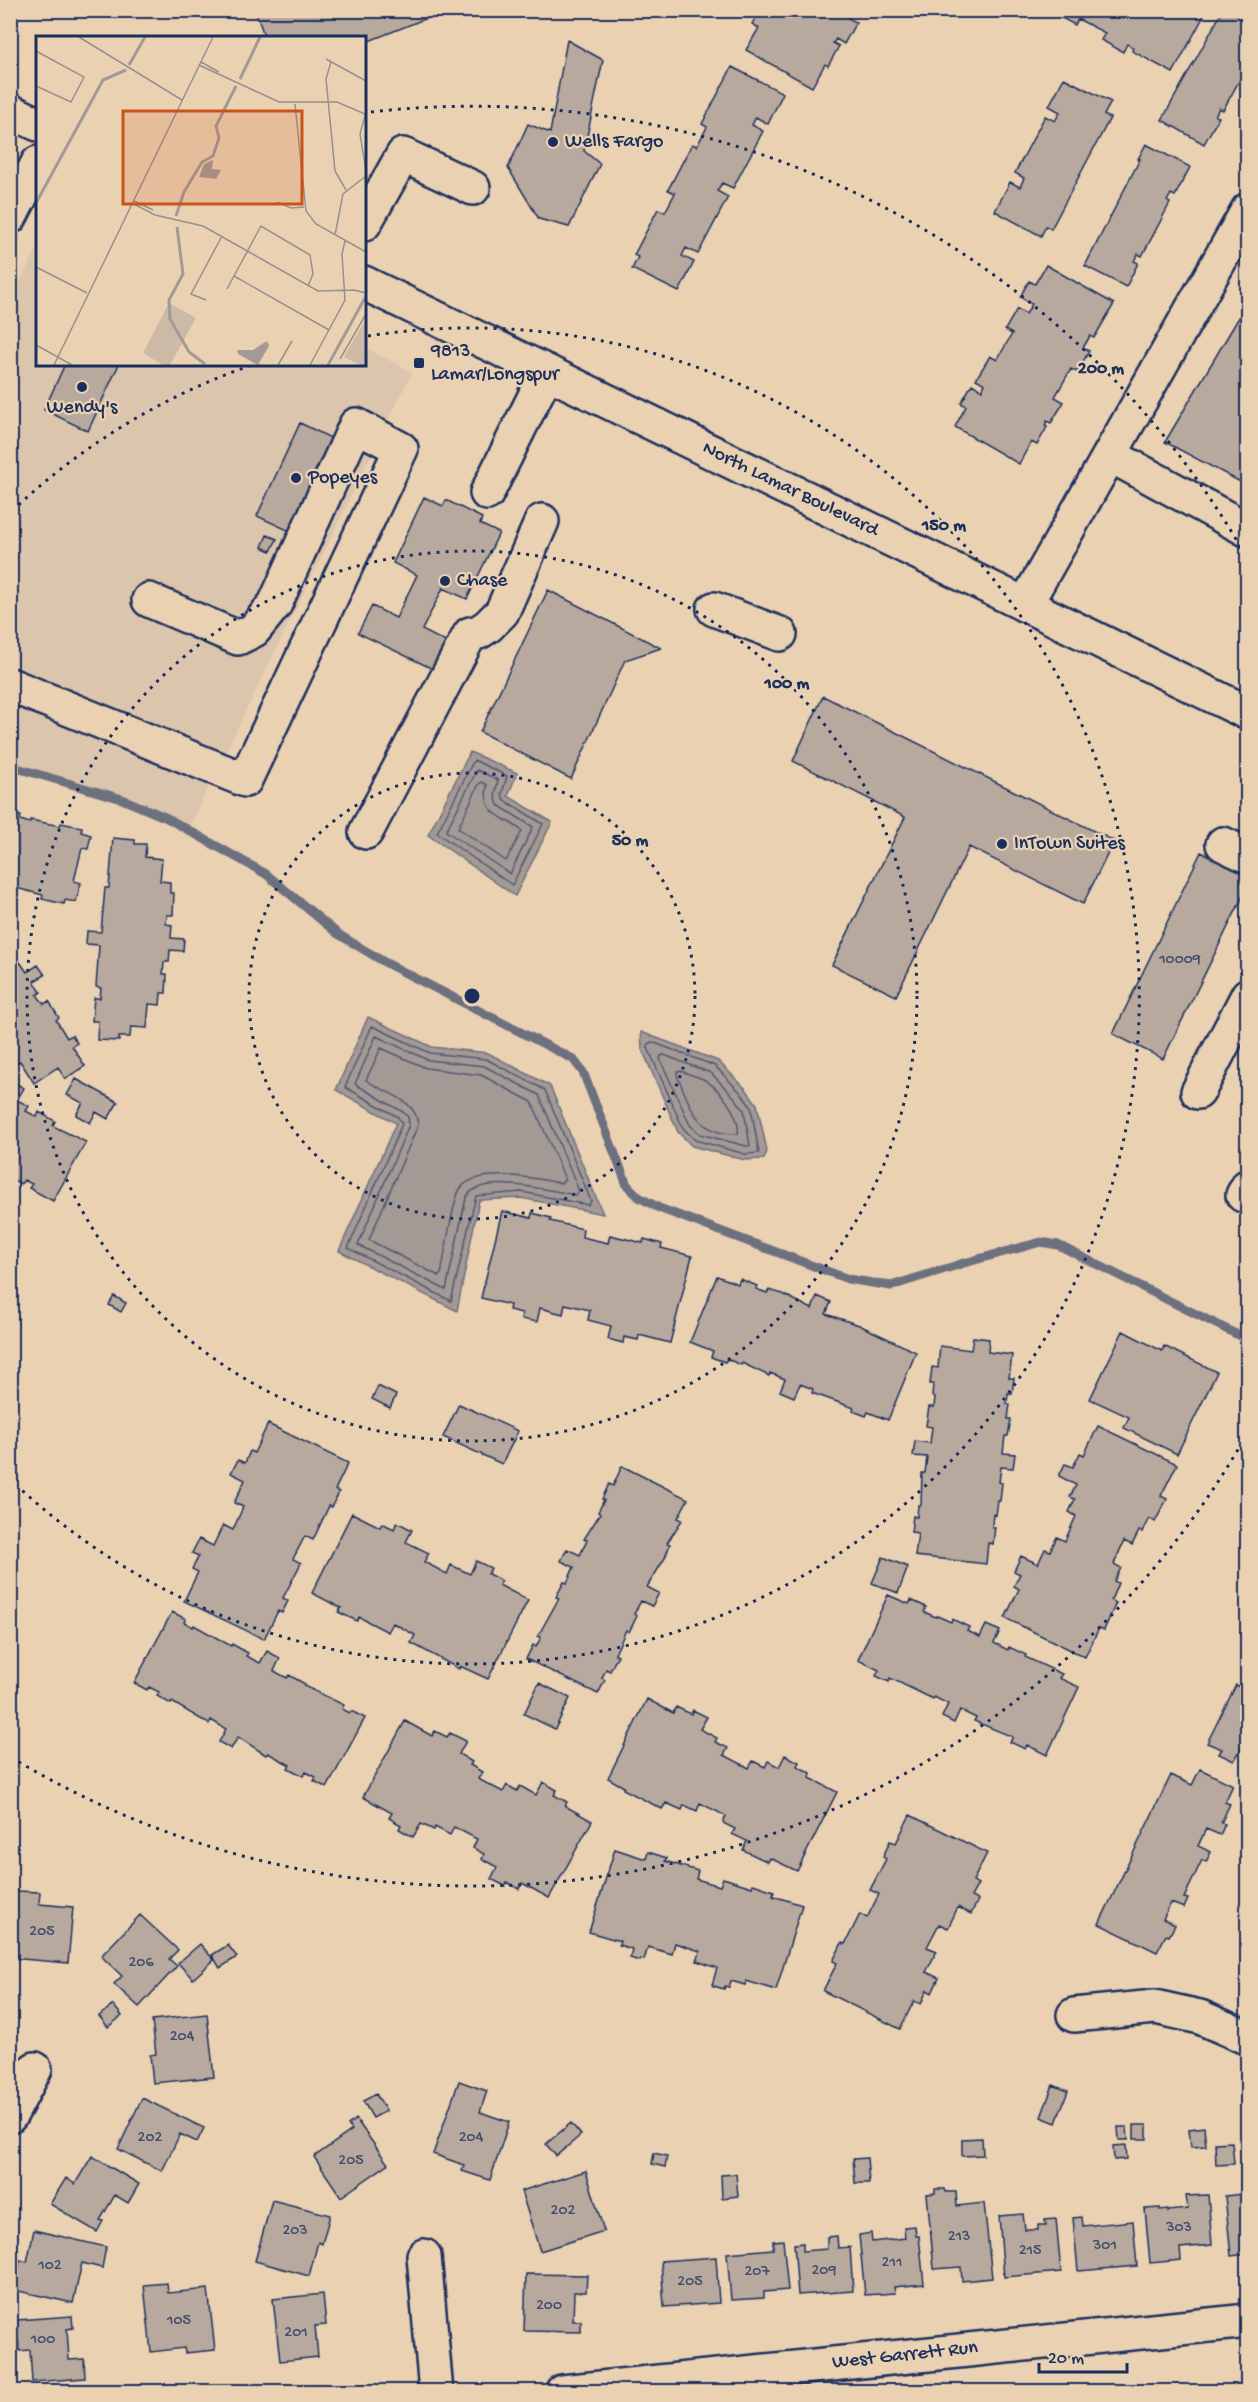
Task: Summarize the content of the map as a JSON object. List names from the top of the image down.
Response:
{
  "streets": {
    "main road": ["North Lamar Boulevard", "West Garrett Run"]
  },
  "places": {
    "other": [
      "Wells Fargo",
      "Wendy's",
      "Popeyes",
      "Chase",
      "InTown Suites"
    ],
    "transit": ["9813 Lamar/Longspur"]
  },
  "house_numbers": [
    "10009",
    "205",
    "206",
    "204",
    "202",
    "204",
    "205",
    "202",
    "303",
    "203",
    "213",
    "301",
    "215",
    "211",
    "102",
    "209",
    "207",
    "205",
    "200",
    "105",
    "201",
    "100"
  ],
  "scale_bar": "20 m",
  "rings": [
    "200 m",
    "150 m",
    "100 m",
    "50 m"
  ]
}
